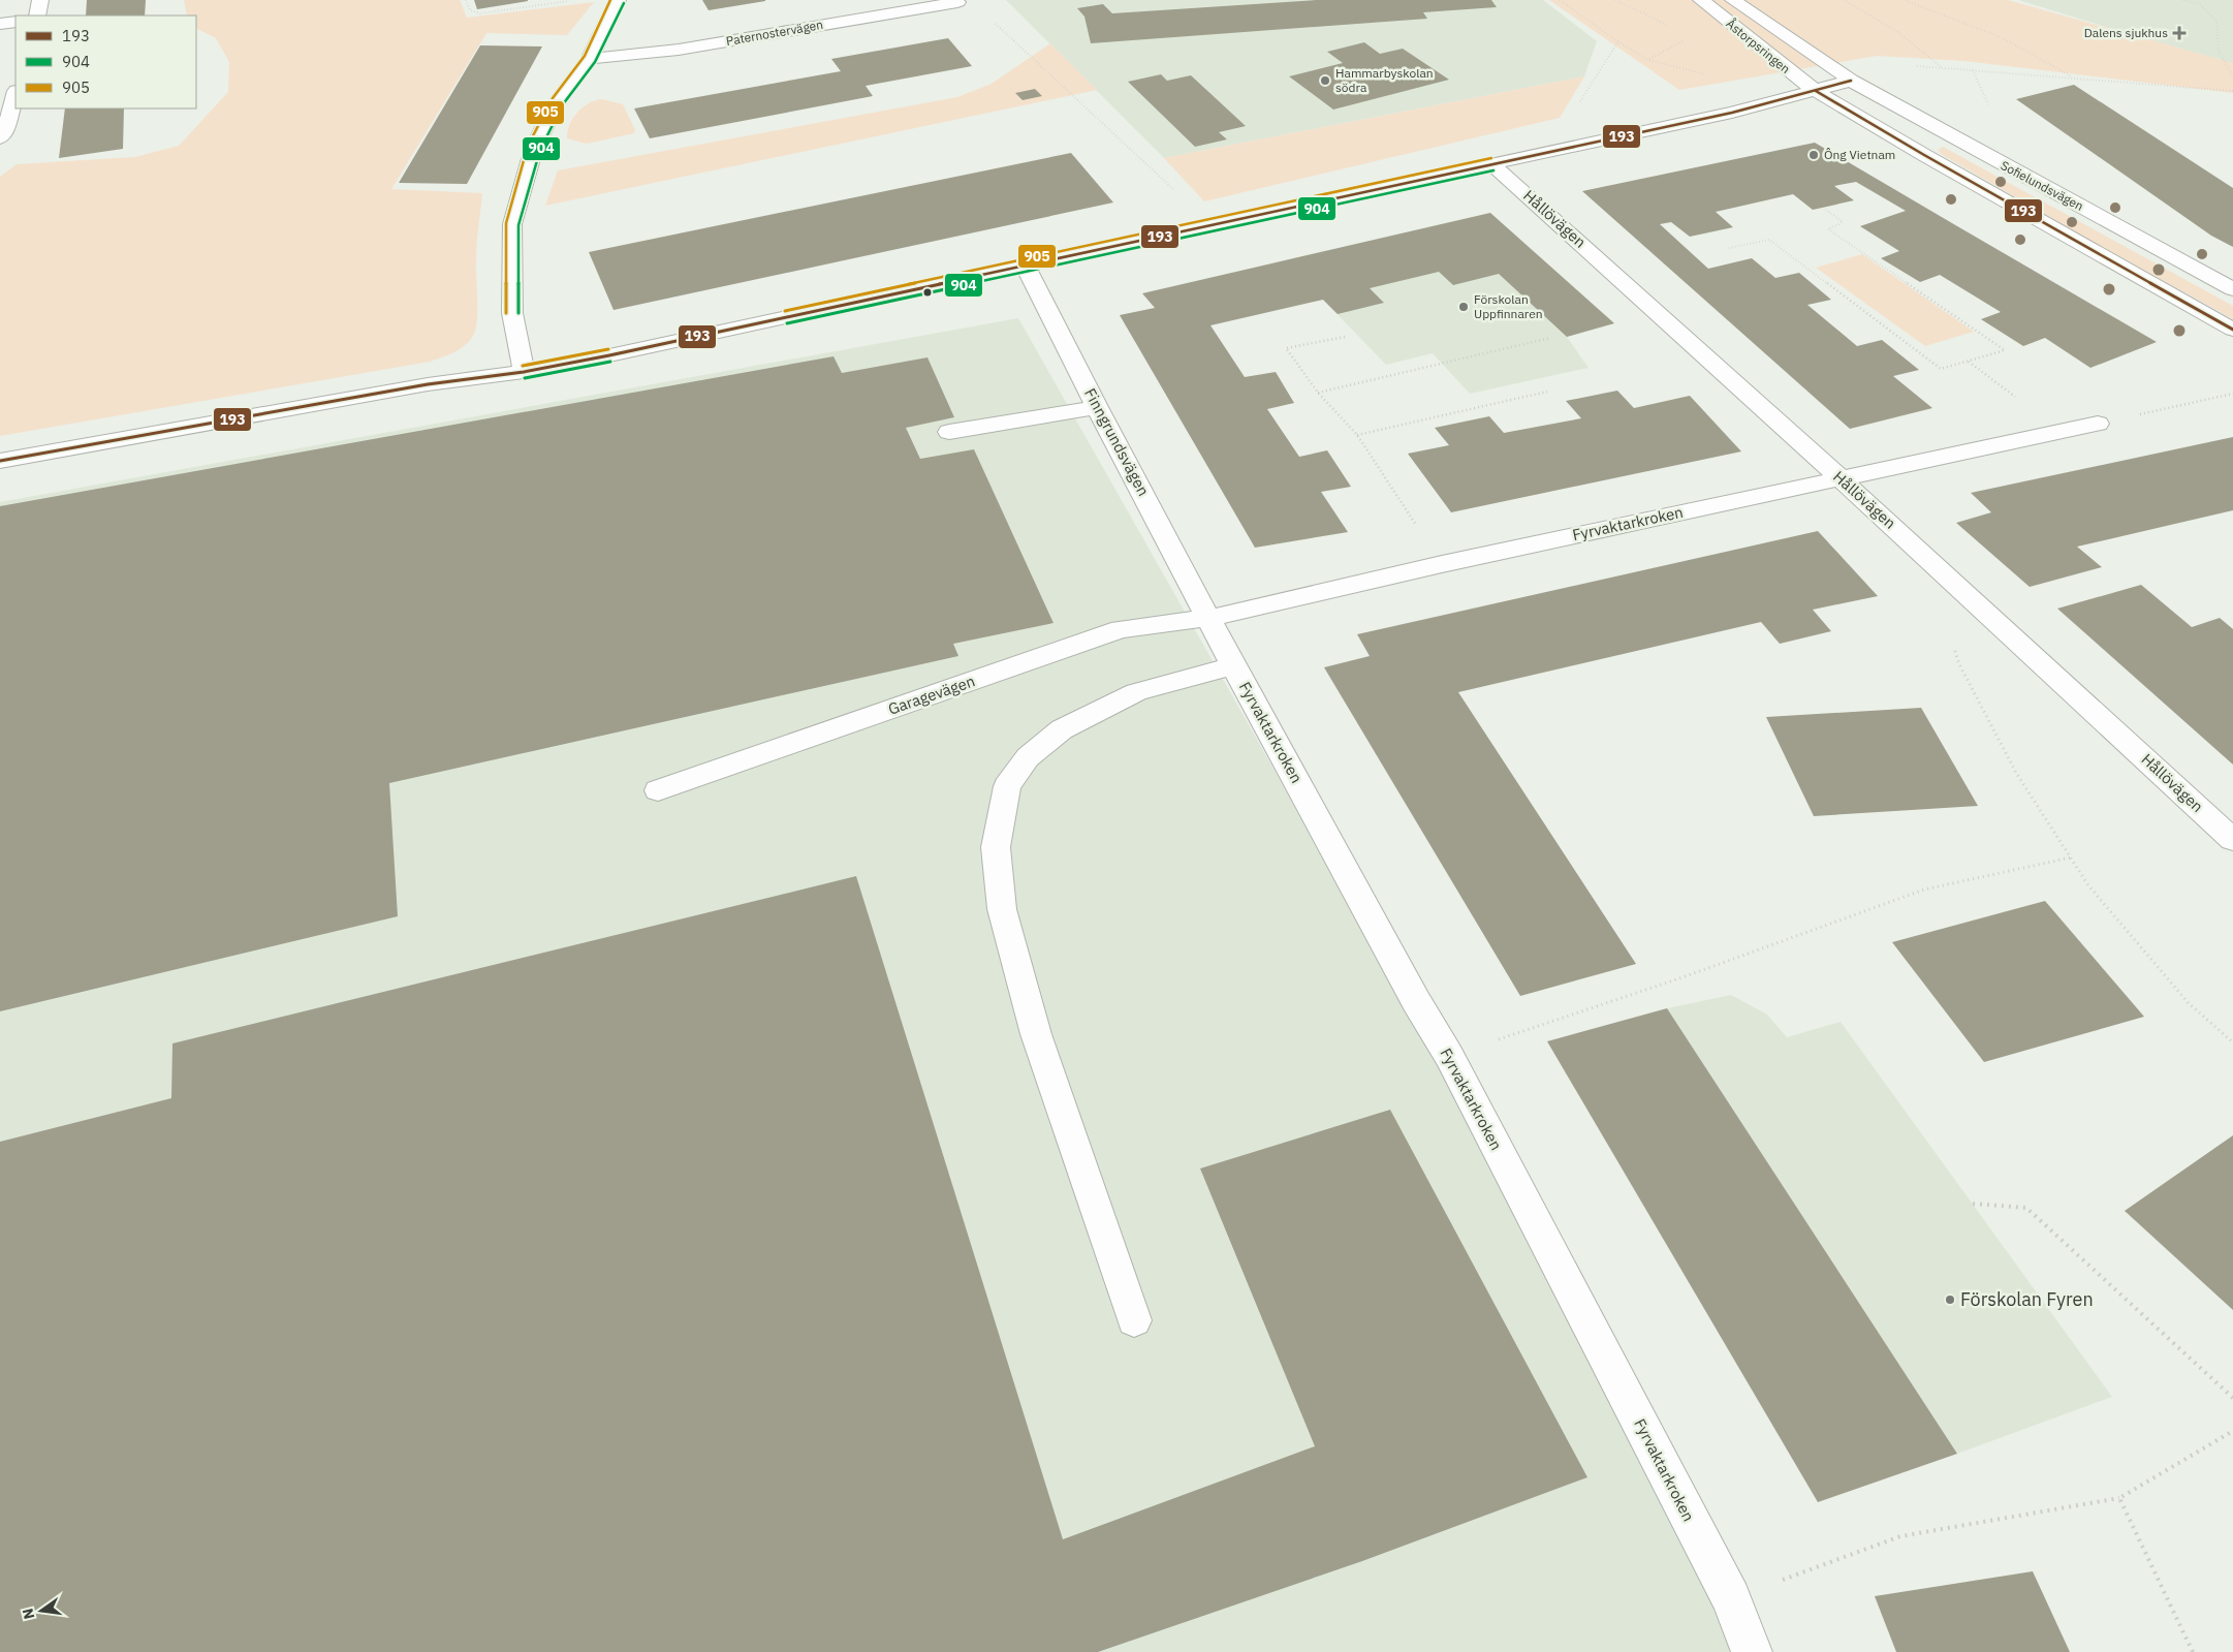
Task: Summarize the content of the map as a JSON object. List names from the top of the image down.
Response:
{
  "streets": {
    "street": [
      "Paternostervägen",
      "Åstorpsringen",
      "Sofielundsvägen",
      "Hållövägen",
      "Finngrundsvägen",
      "Fyrvaktarkroken",
      "Garagevägen"
    ]
  },
  "crossings": [
    ["Åstorpsringen", "Sofielundsvägen"],
    ["Hållövägen", "Fyrvaktarkroken"],
    ["Finngrundsvägen", "Fyrvaktarkroken"],
    ["Finngrundsvägen", "Garagevägen"],
    ["Fyrvaktarkroken", "Garagevägen"]
  ],
  "places": {
    "health": ["Dalens sjukhus"],
    "other": [
      "Hammarbyskolan södra",
      "Ông Vietnam",
      "Förskolan Uppfinnaren",
      "Förskolan Fyren"
    ]
  },
  "lines": ["transit line 905", "transit line 904", "transit line 193"],
  "legend": ["193", "904", "905"],
  "north": "left"
}
